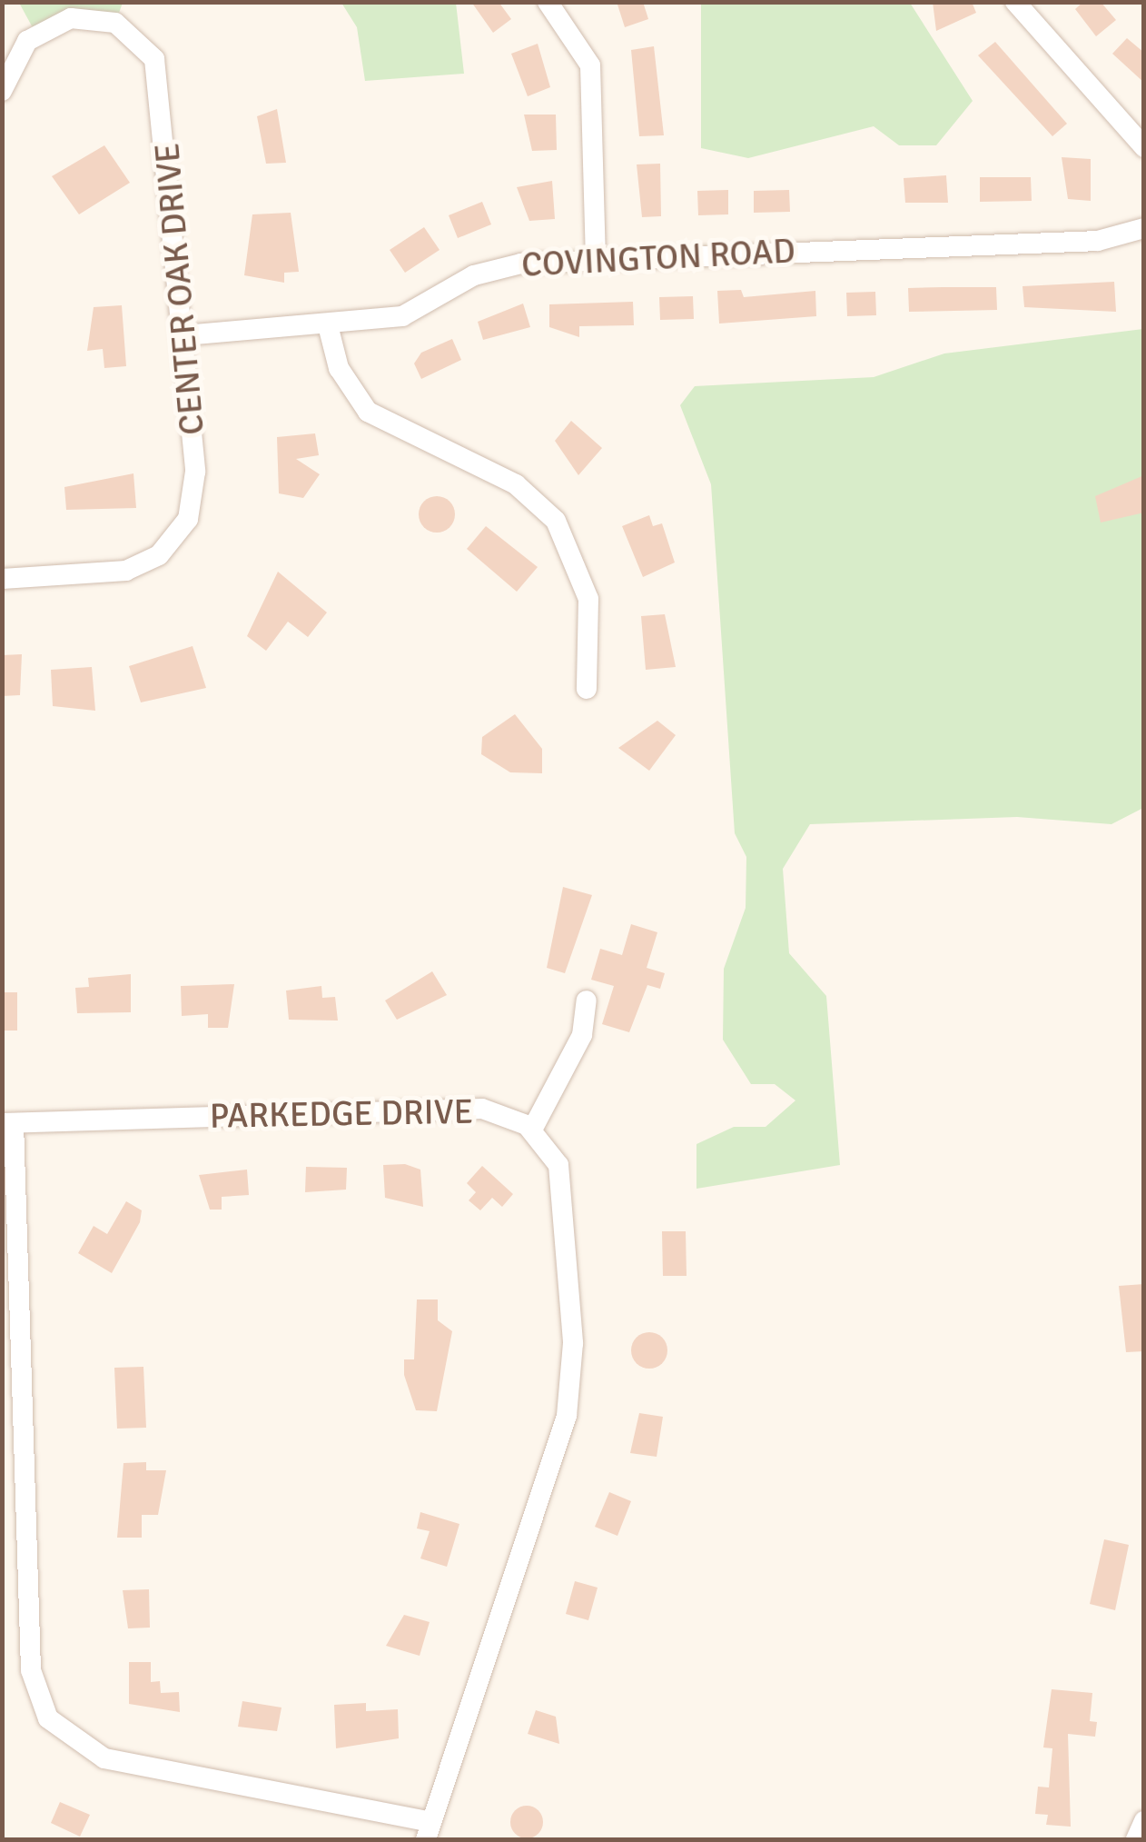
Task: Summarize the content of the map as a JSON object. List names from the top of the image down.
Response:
{
  "streets": {
    "street": ["COVINGTON ROAD", "CENTER OAK DRIVE", "PARKEDGE DRIVE"]
  },
  "crossings": [
    ["COVINGTON ROAD", "CENTER OAK DRIVE"]
  ]
}
